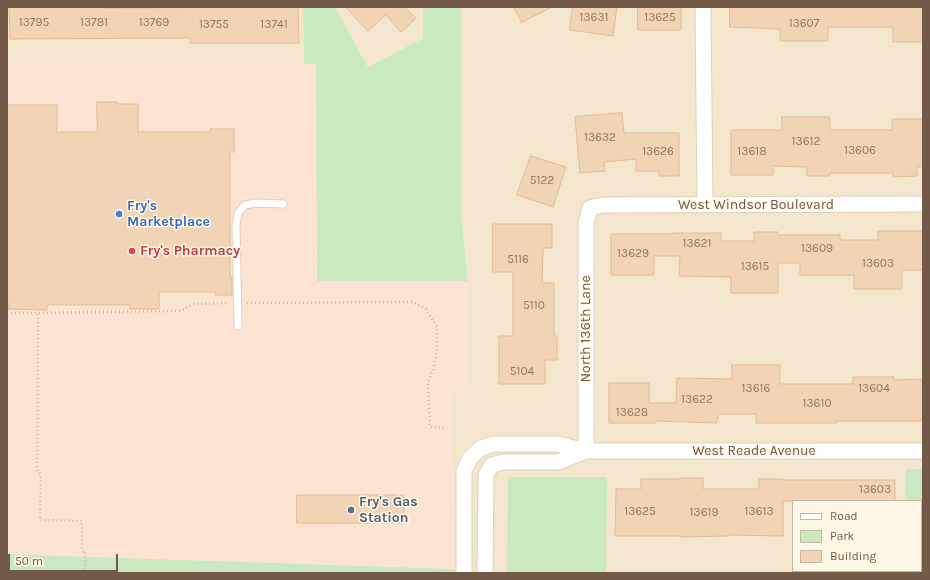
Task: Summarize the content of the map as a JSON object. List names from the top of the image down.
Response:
{
  "streets": {
    "street": ["West Windsor Boulevard", "North 136th Lane", "West Reade Avenue"]
  },
  "crossings": [
    ["West Windsor Boulevard", "North 136th Lane"],
    ["North 136th Lane", "West Reade Avenue"]
  ],
  "places": ["Fry's Marketplace", "Fry's Pharmacy", "Fry's Gas Station"],
  "house_numbers": [
    "13631",
    "13625",
    "13795",
    "13781",
    "13769",
    "13607",
    "13755",
    "13741",
    "13632",
    "13612",
    "13606",
    "13626",
    "13618",
    "5122",
    "13621",
    "13609",
    "13629",
    "5116",
    "13603",
    "13615",
    "5110",
    "5104",
    "13616",
    "13604",
    "13622",
    "13610",
    "13628",
    "13603",
    "13625",
    "13613",
    "13619"
  ],
  "legend": ["Road", "Park", "Building"],
  "scale_bar": "50 m"
}
